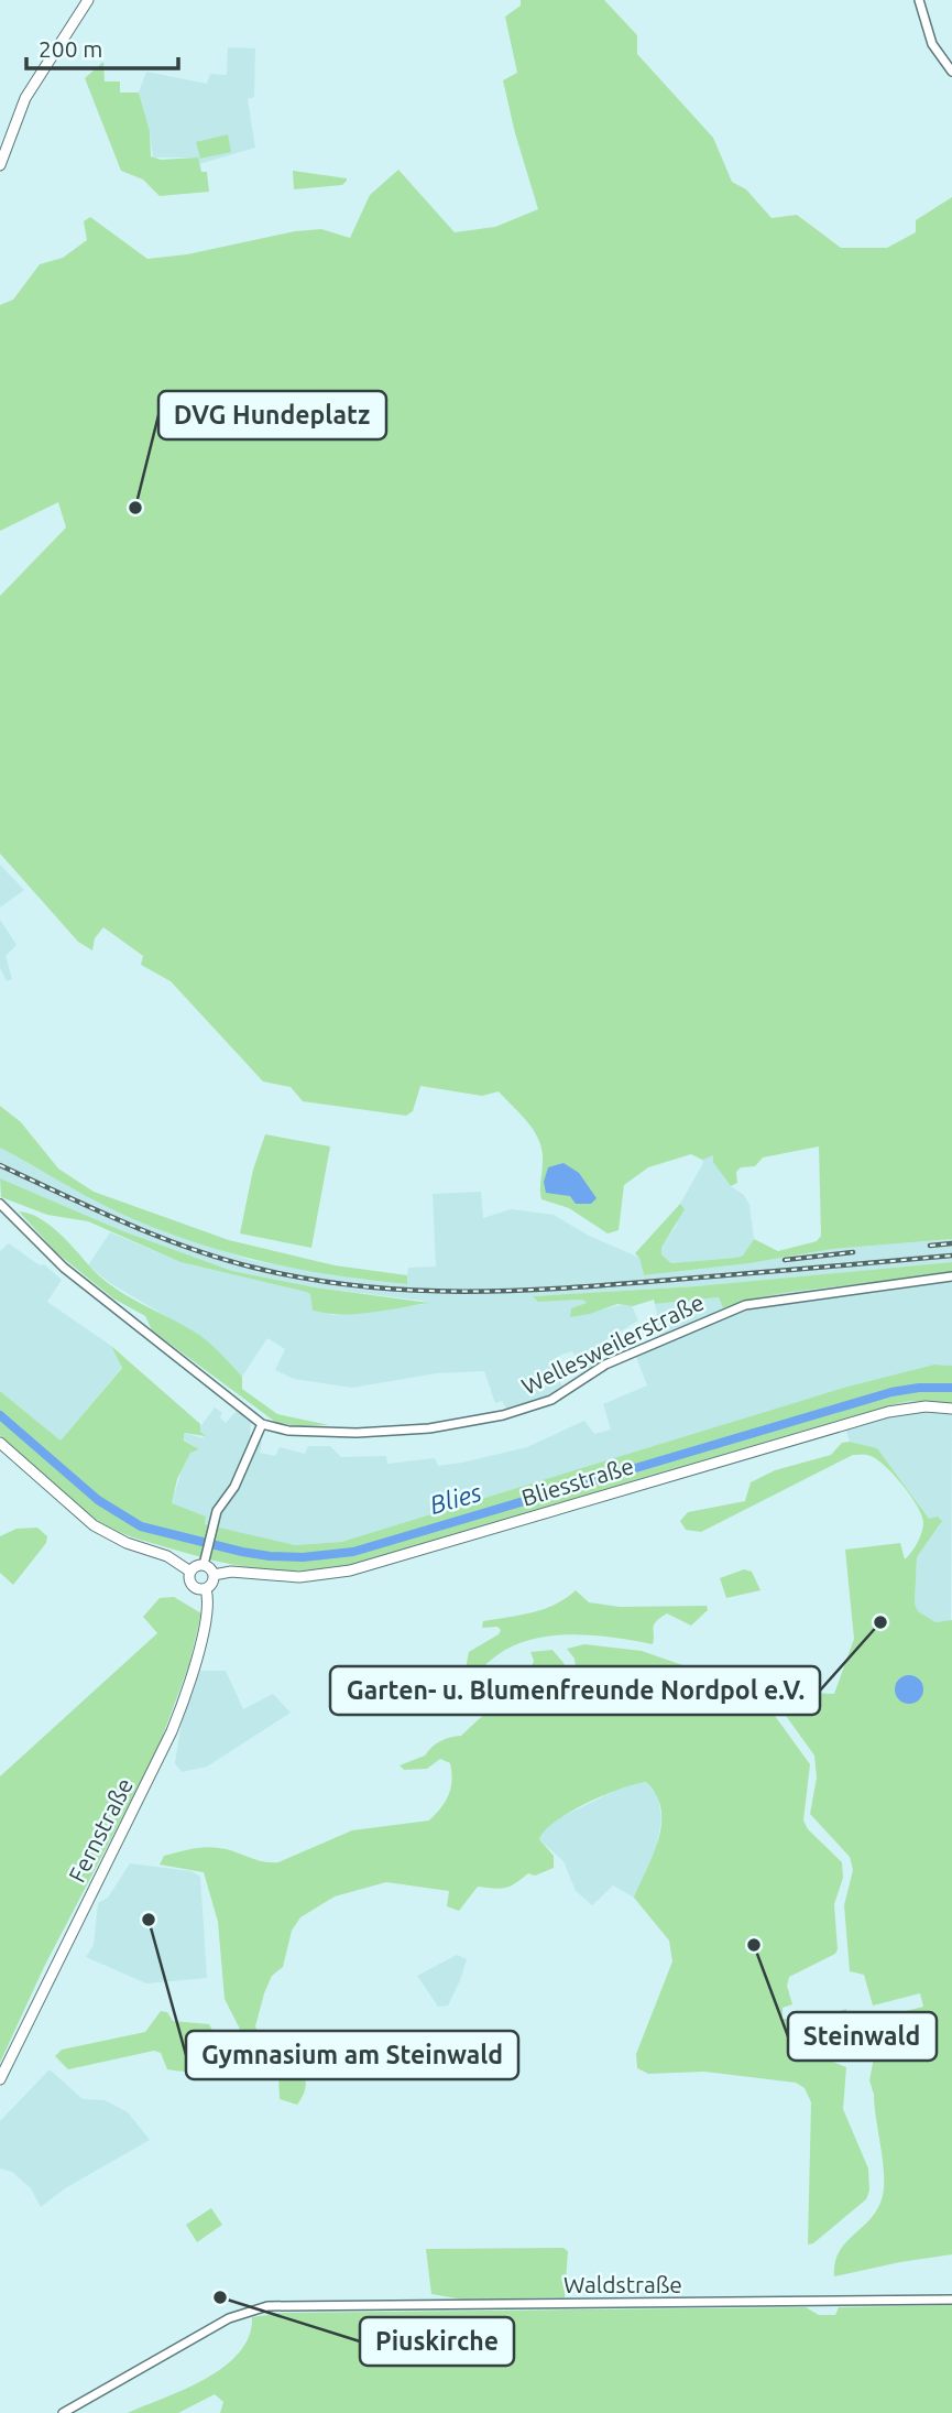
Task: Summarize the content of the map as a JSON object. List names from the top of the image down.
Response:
{
  "streets": {
    "main road": ["Bliesstraße", "Fernstraße"],
    "street": ["Wellesweilerstraße", "Waldstraße"]
  },
  "crossings": [
    ["Bliesstraße", "Fernstraße"]
  ],
  "water": ["Blies"],
  "places": [
    "DVG Hundeplatz",
    "Garten- u. Blumenfreunde Nordpol e.V.",
    "Gymnasium am Steinwald",
    "Steinwald",
    "Piuskirche"
  ],
  "scale_bar": "200 m"
}
